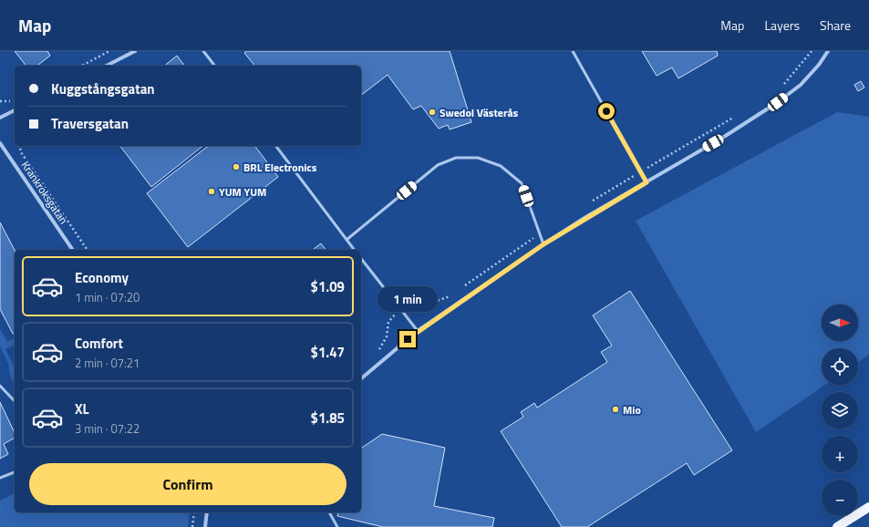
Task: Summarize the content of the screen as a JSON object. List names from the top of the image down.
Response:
{
  "streets": {
    "street": ["Krankroksgatan"]
  },
  "places": [
    "Swedol Västerås",
    "BRL Electronics",
    "YUM YUM",
    "Mio"
  ],
  "north": "right",
  "page": {
    "header": "Map",
    "nav": ["Map", "Layers", "Share"],
    "banner": ["Kuggstångsgatan", "Traversgatan"],
    "list": [
      {
        "name": "Economy",
        "note": "1 min · 07:20",
        "value": "$1.09"
      },
      {
        "name": "Comfort",
        "note": "2 min · 07:21",
        "value": "$1.47"
      },
      {
        "name": "XL",
        "note": "3 min · 07:22",
        "value": "$1.85"
      }
    ],
    "bubble": "1 min",
    "map_buttons": ["+", "−"],
    "buttons": "Confirm"
  }
}
